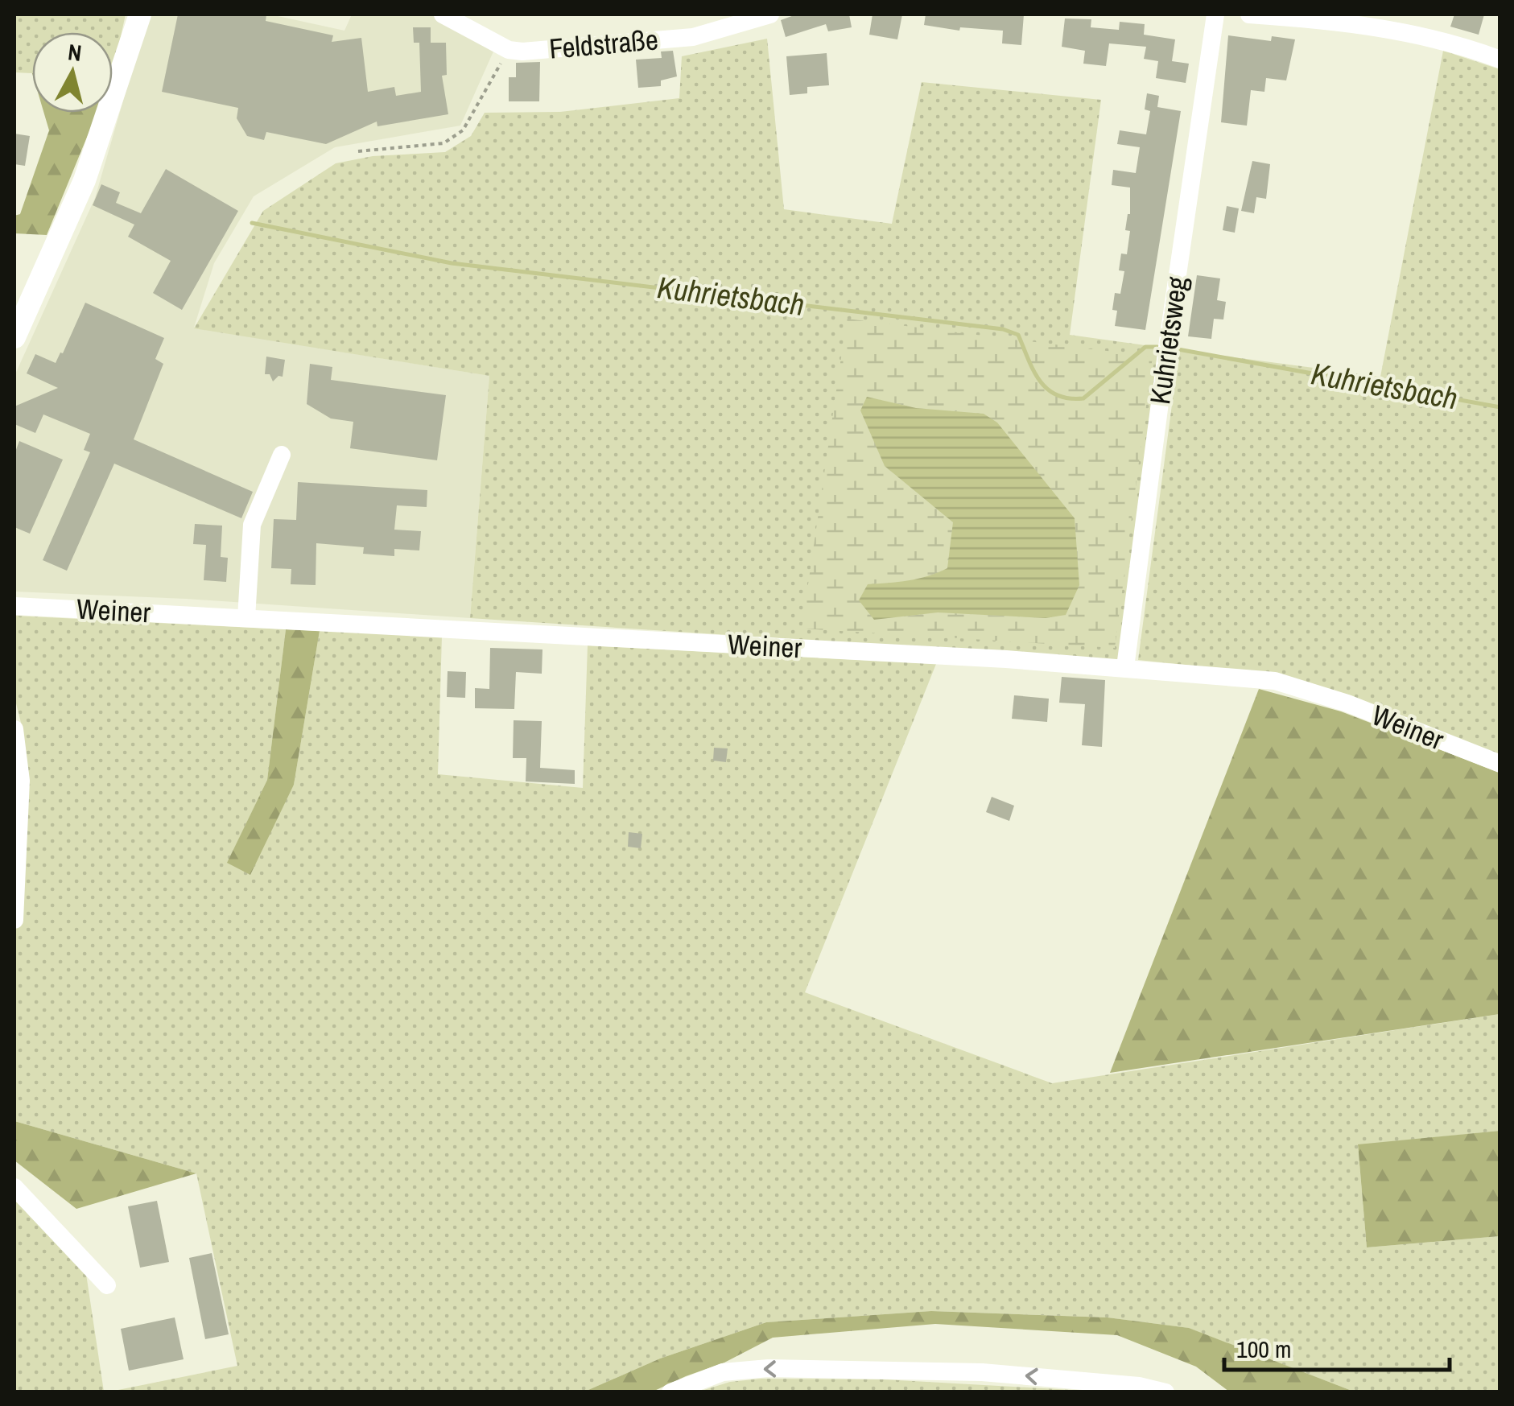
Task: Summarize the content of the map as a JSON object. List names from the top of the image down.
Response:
{
  "streets": {
    "street": ["Feldstraße", "Kuhrietsweg", "Weiner"]
  },
  "crossings": [
    ["Kuhrietsweg", "Weiner"]
  ],
  "water": ["Kuhrietsbach"],
  "scale_bar": "100 m",
  "north": "top"
}
